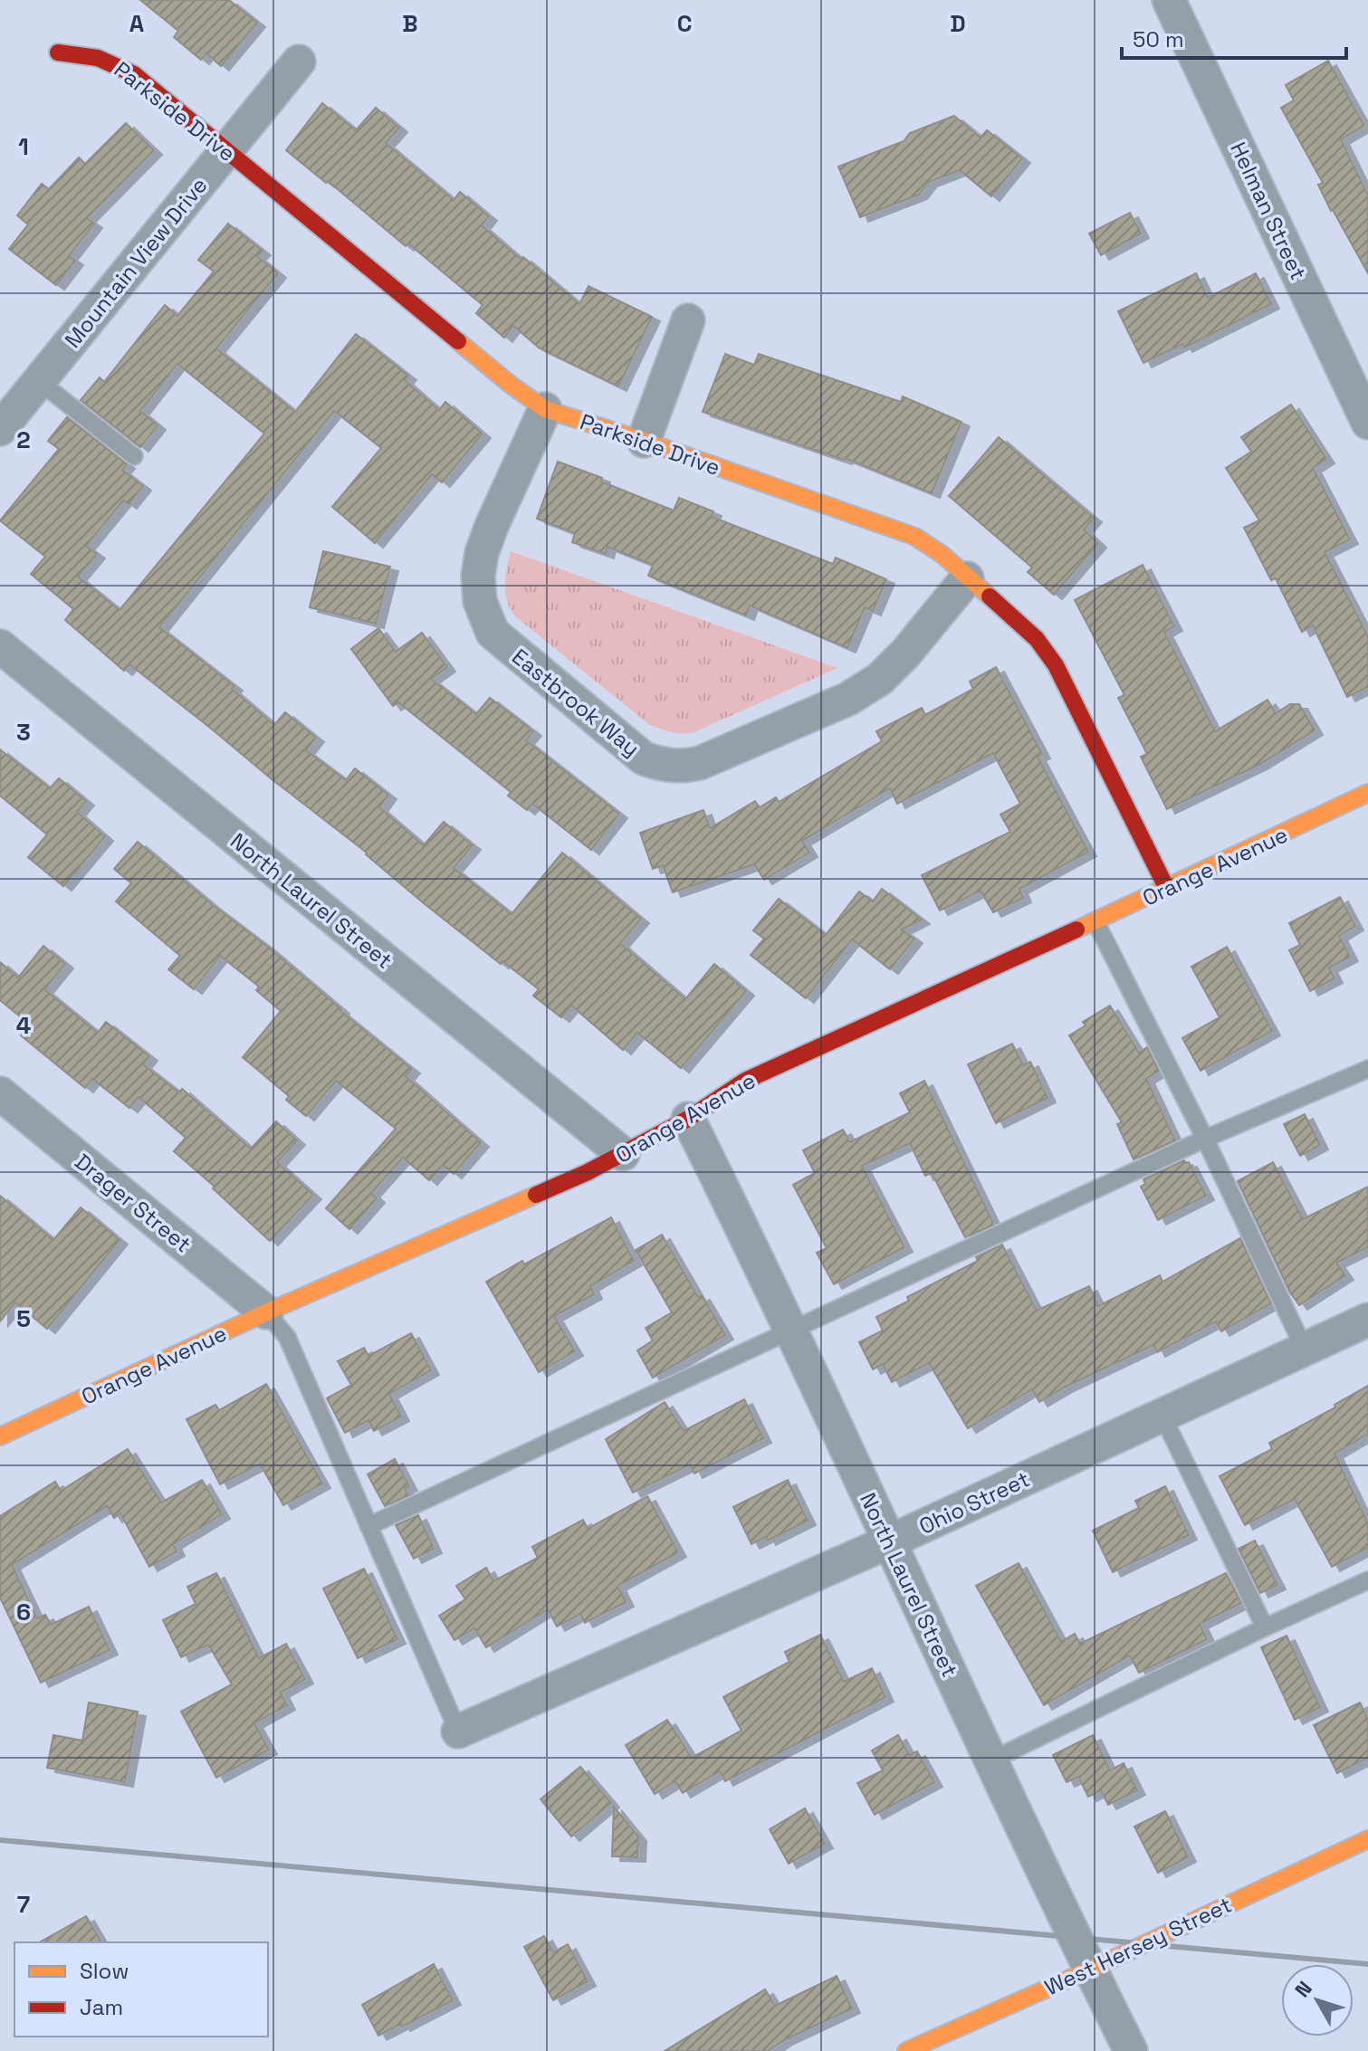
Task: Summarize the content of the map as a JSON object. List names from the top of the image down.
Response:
{
  "streets": {
    "street": [
      "Parkside Drive",
      "Helman Street",
      "Mountain View Drive",
      "Eastbrook Way",
      "Orange Avenue",
      "North Laurel Street",
      "Drager Street",
      "Ohio Street",
      "West Hersey Street"
    ]
  },
  "crossings": [
    ["Parkside Drive", "Mountain View Drive"],
    ["Parkside Drive", "Eastbrook Way"],
    ["Parkside Drive", "Orange Avenue"],
    ["Orange Avenue", "North Laurel Street"],
    ["Orange Avenue", "Drager Street"],
    ["North Laurel Street", "Ohio Street"],
    ["North Laurel Street", "West Hersey Street"]
  ],
  "legend": ["Slow", "Jam"],
  "scale_bar": "50 m",
  "north": "top left",
  "grid": {
    "columns": [
      "A",
      "B",
      "C",
      "D"
    ],
    "rows": [
      "1",
      "2",
      "3",
      "4",
      "5",
      "6",
      "7"
    ]
  }
}
